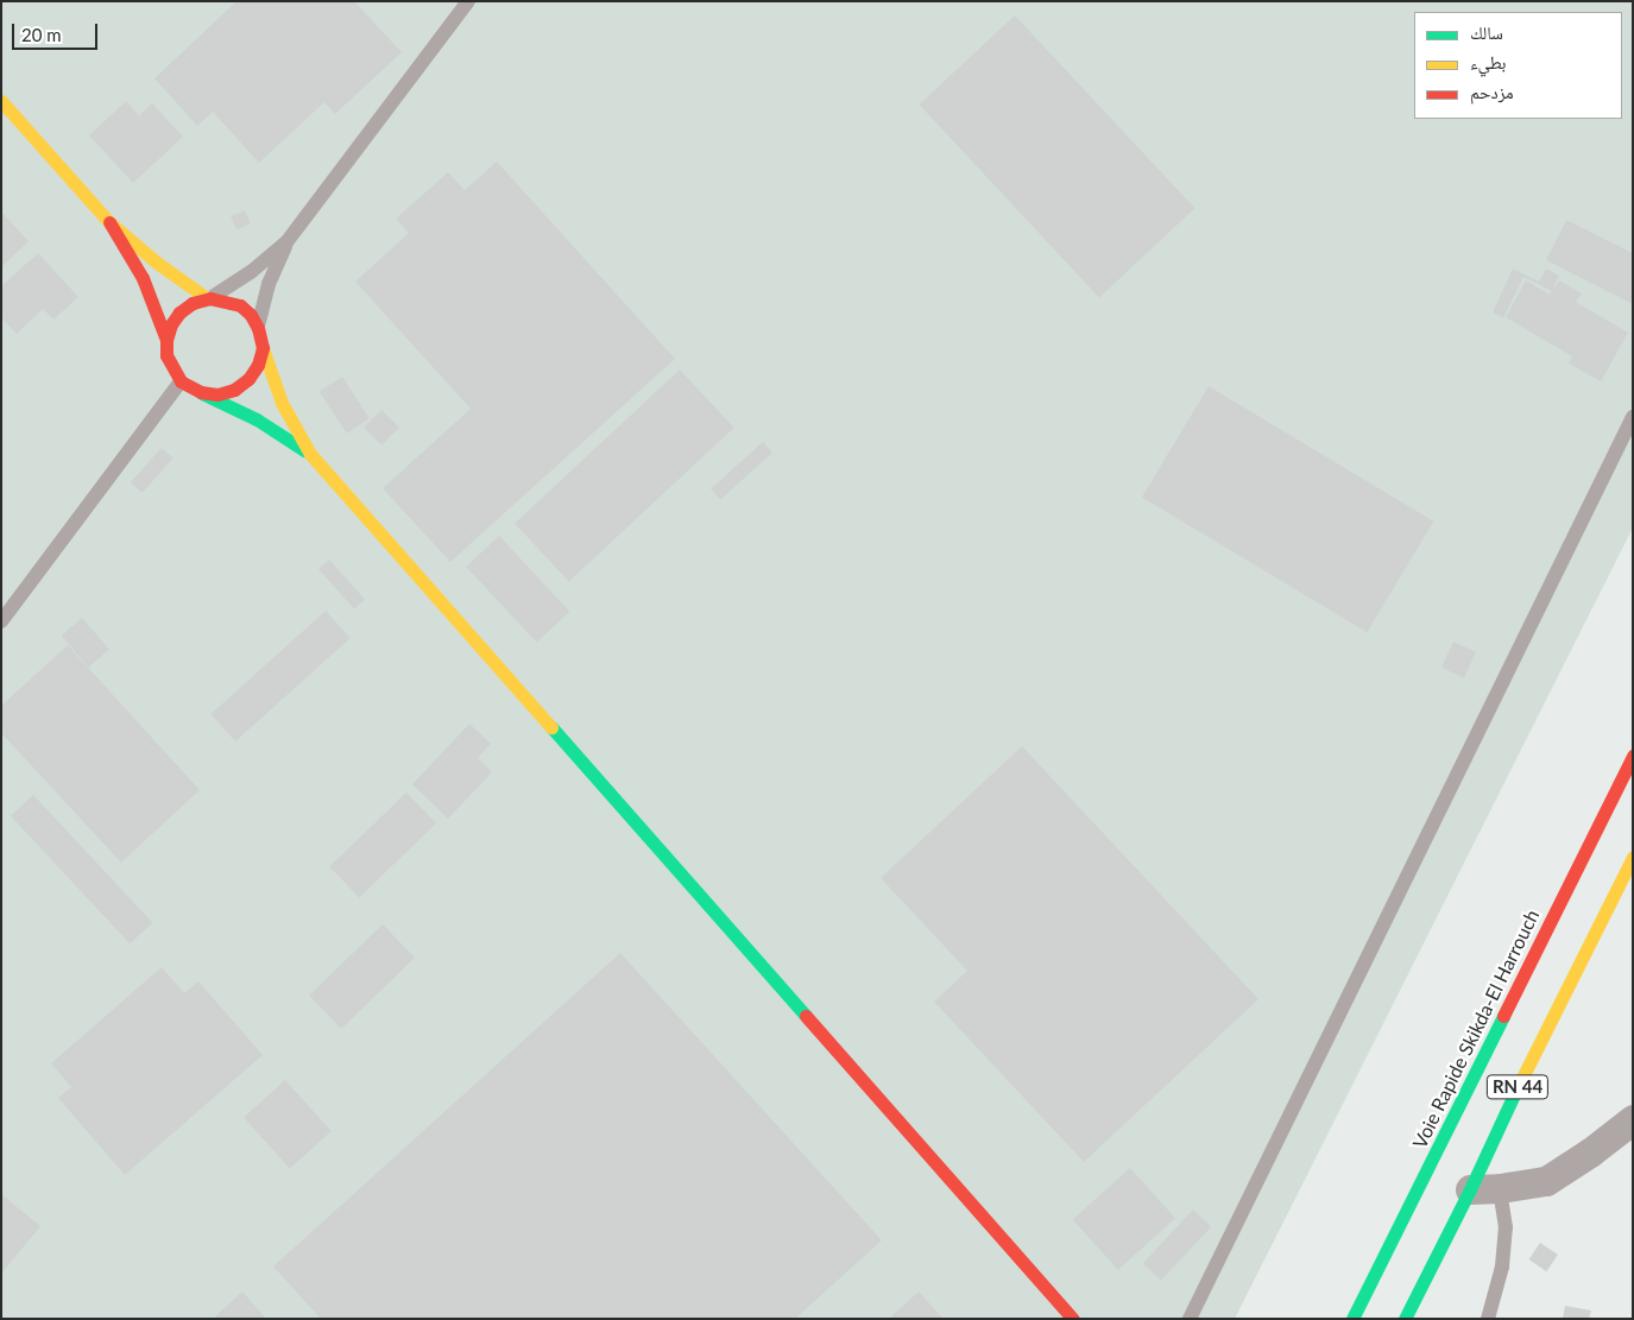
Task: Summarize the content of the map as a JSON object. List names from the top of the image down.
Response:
{
  "streets": {
    "main road": ["Voie Rapide Skikda-El Harrouch", "RN 44"]
  },
  "legend": ["سالك", "بطيء", "مزدحم"],
  "scale_bar": "20 m"
}
